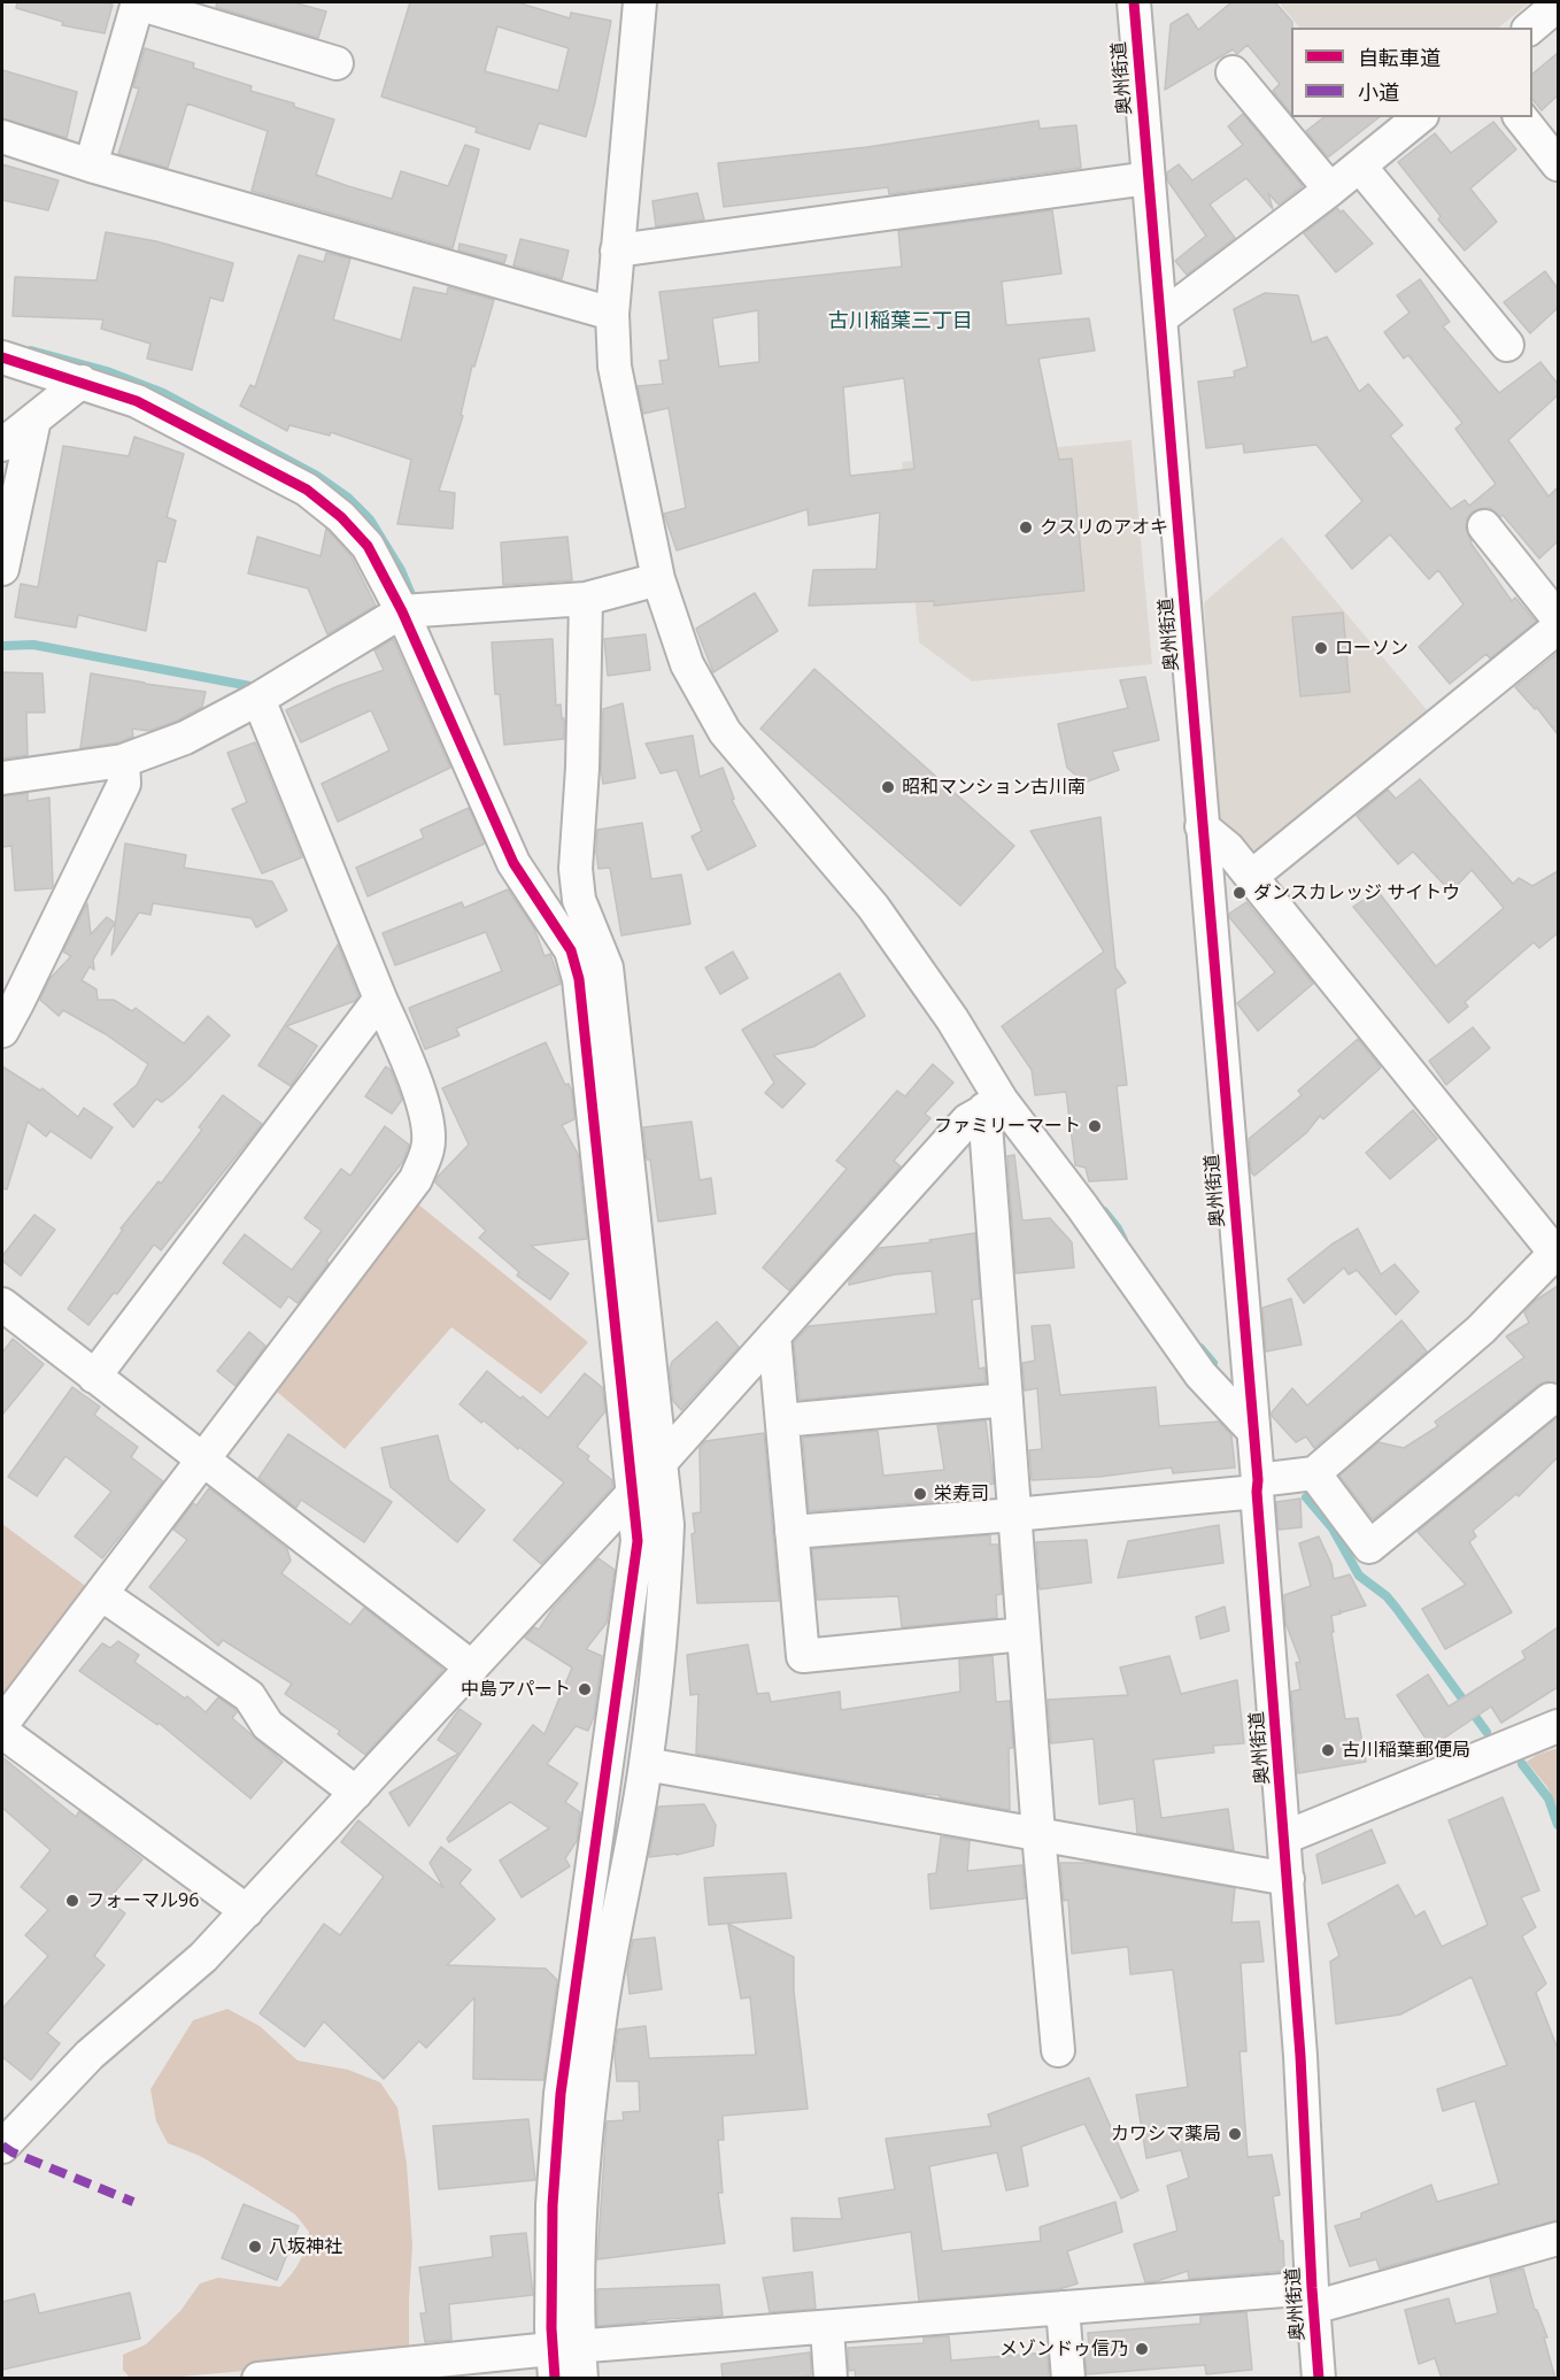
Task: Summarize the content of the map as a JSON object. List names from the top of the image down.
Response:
{
  "streets": {
    "street": ["奥州街道"]
  },
  "districts": ["古川稲葉三丁目"],
  "places": [
    "クスリのアオキ",
    "ローソン",
    "昭和マンション古川南",
    "ダンスカレッジ サイトウ",
    "ファミリーマート",
    "栄寿司",
    "中島アパート",
    "古川稲葉郵便局",
    "フォーマル96",
    "カワシマ薬局",
    "八坂神社",
    "メゾンドゥ信乃"
  ],
  "legend": ["自転車道", "小道"]
}
